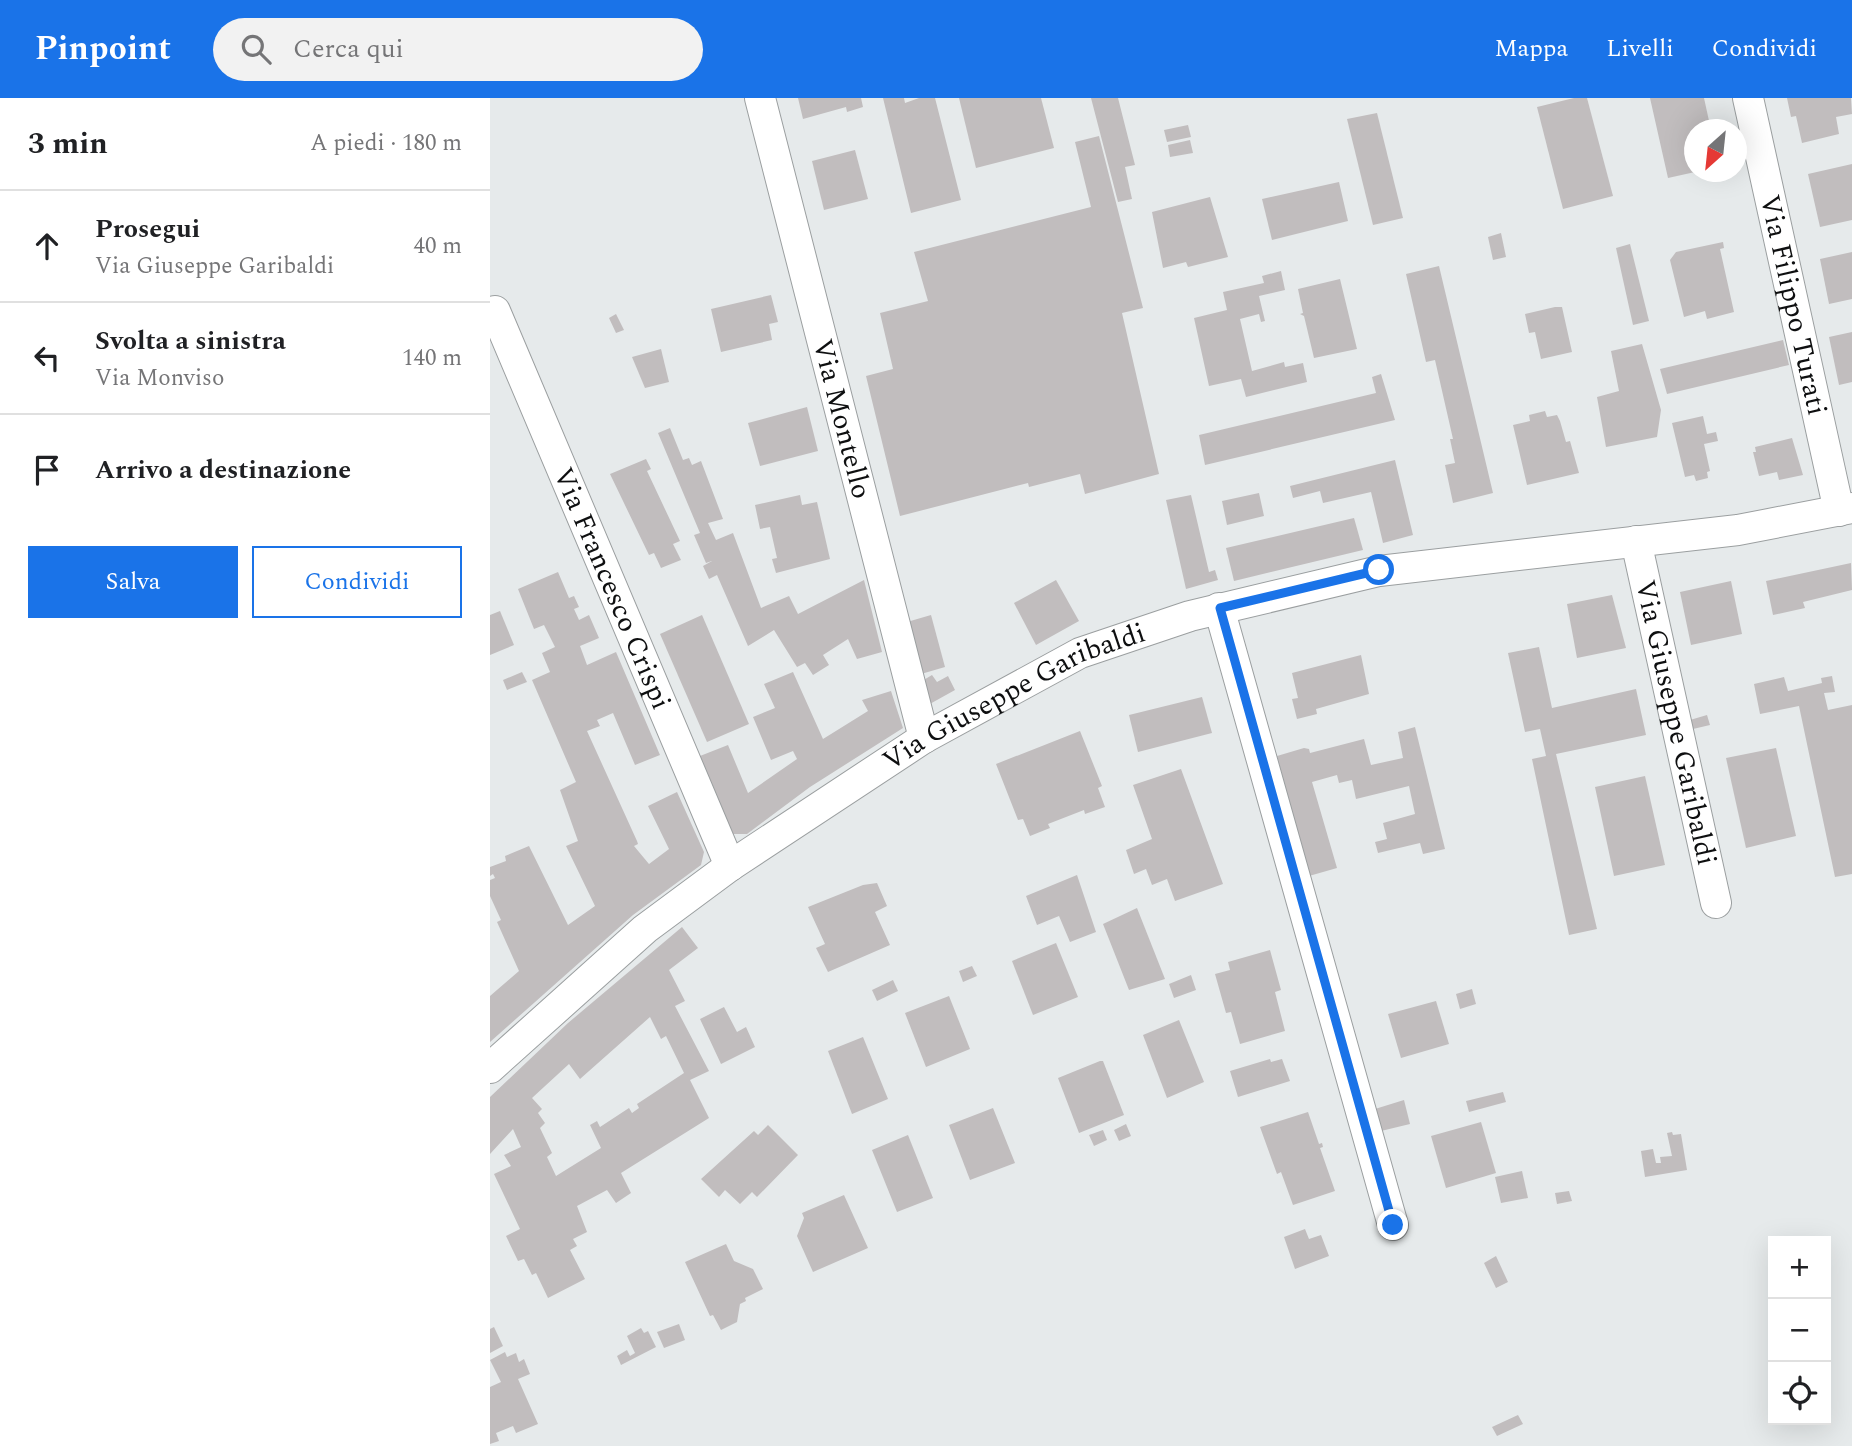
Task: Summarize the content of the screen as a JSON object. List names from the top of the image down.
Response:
{
  "streets": {
    "street": [
      "Via Filippo Turati",
      "Via Montello",
      "Via Francesco Crispi",
      "Via Giuseppe Garibaldi"
    ]
  },
  "crossings": [
    ["Via Filippo Turati", "Via Giuseppe Garibaldi"],
    ["Via Montello", "Via Giuseppe Garibaldi"],
    ["Via Francesco Crispi", "Via Giuseppe Garibaldi"]
  ],
  "north": "bottom left",
  "page": {
    "header": "Pinpoint",
    "search": "Cerca qui",
    "nav": ["Mappa", "Livelli", "Condividi"],
    "heading": ["3 min", "A piedi · 180 m"],
    "list": [
      ["Prosegui", "Via Giuseppe Garibaldi", "40 m"],
      ["Svolta a sinistra", "Via Monviso", "140 m"],
      "Arrivo a destinazione"
    ],
    "buttons": ["Salva", "Condividi"],
    "map_buttons": ["+", "−"]
  }
}
